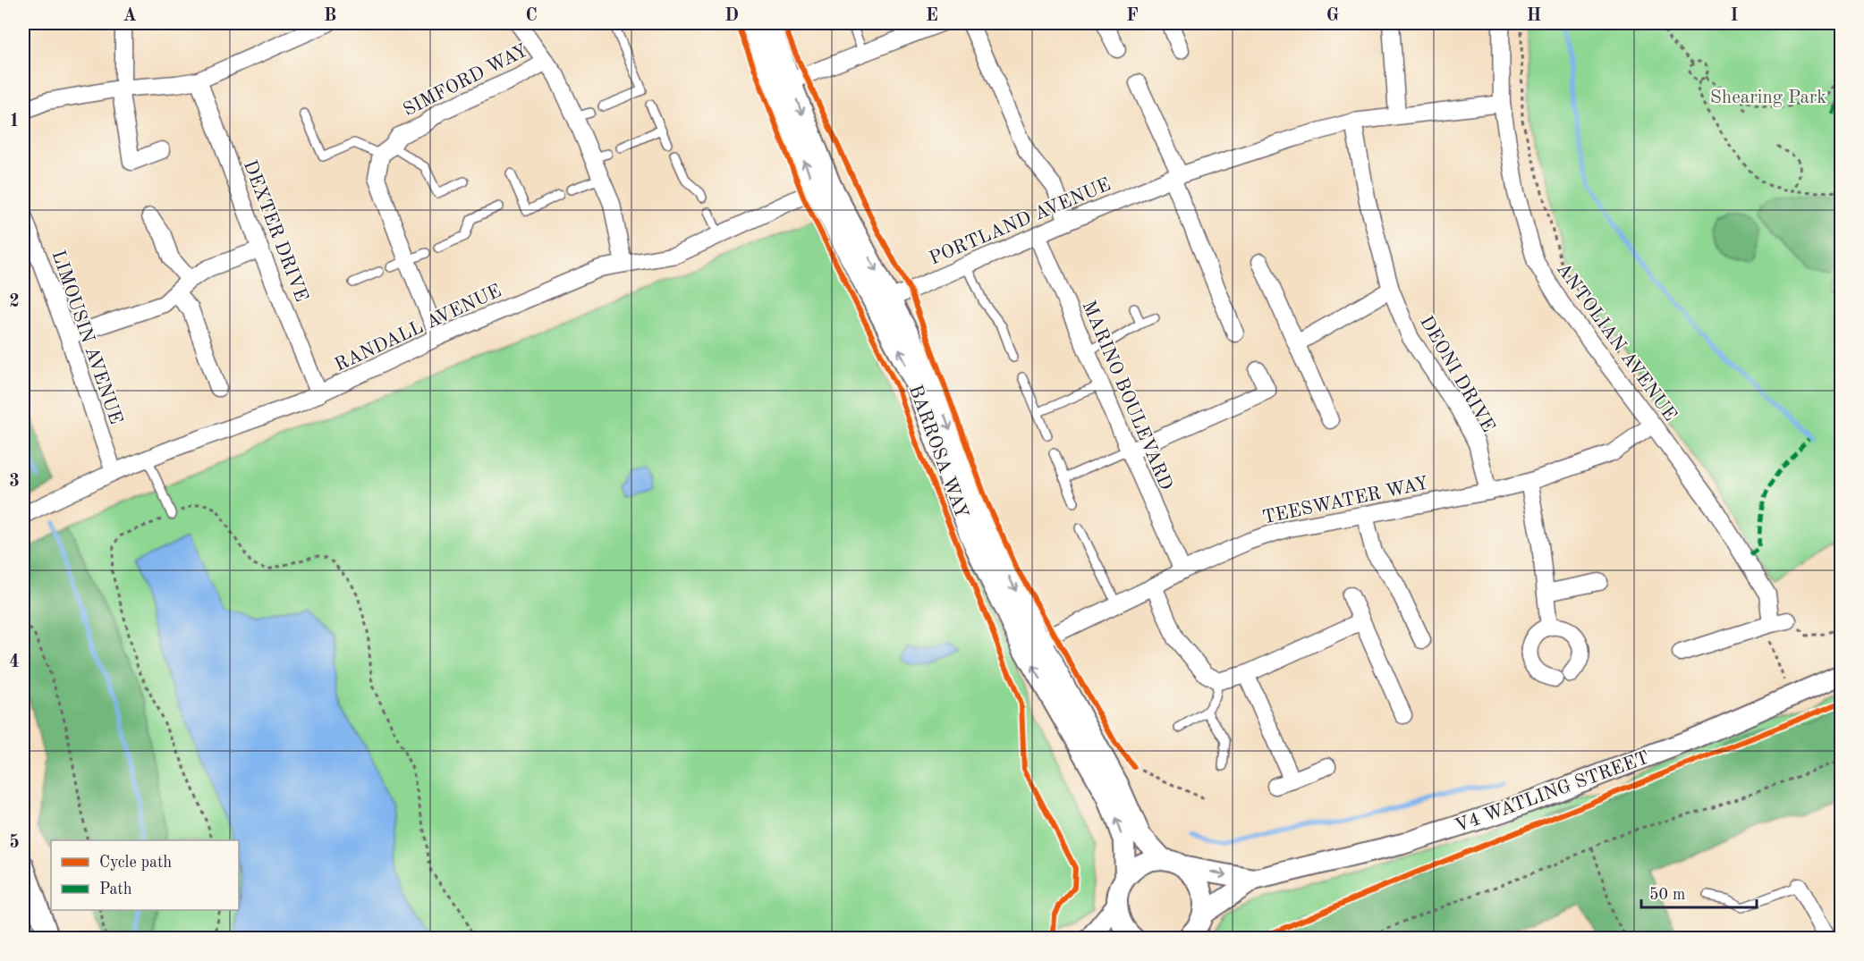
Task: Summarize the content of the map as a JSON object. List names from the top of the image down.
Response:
{
  "streets": {
    "street": [
      "SIMFORD WAY",
      "PORTLAND AVENUE",
      "DEXTER DRIVE",
      "RANDALL AVENUE",
      "LIMOUSIN AVENUE",
      "ANTOLIAN AVENUE",
      "DEONI DRIVE",
      "MARINO BOULEVARD",
      "BARROSA WAY",
      "TEESWATER WAY",
      "V4 WATLING STREET"
    ]
  },
  "crossings": [
    ["PORTLAND AVENUE", "ANTOLIAN AVENUE"],
    ["PORTLAND AVENUE", "DEONI DRIVE"],
    ["PORTLAND AVENUE", "MARINO BOULEVARD"],
    ["PORTLAND AVENUE", "BARROSA WAY"],
    ["DEXTER DRIVE", "RANDALL AVENUE"],
    ["RANDALL AVENUE", "LIMOUSIN AVENUE"],
    ["RANDALL AVENUE", "BARROSA WAY"],
    ["ANTOLIAN AVENUE", "TEESWATER WAY"],
    ["DEONI DRIVE", "TEESWATER WAY"],
    ["MARINO BOULEVARD", "TEESWATER WAY"],
    ["BARROSA WAY", "TEESWATER WAY"],
    ["BARROSA WAY", "V4 WATLING STREET"]
  ],
  "parks": ["Shearing Park"],
  "legend": ["Cycle path", "Path"],
  "scale_bar": "50 m",
  "grid": {
    "columns": [
      "A",
      "B",
      "C",
      "D",
      "E",
      "F",
      "G",
      "H",
      "I"
    ],
    "rows": [
      "1",
      "2",
      "3",
      "4",
      "5"
    ]
  }
}
